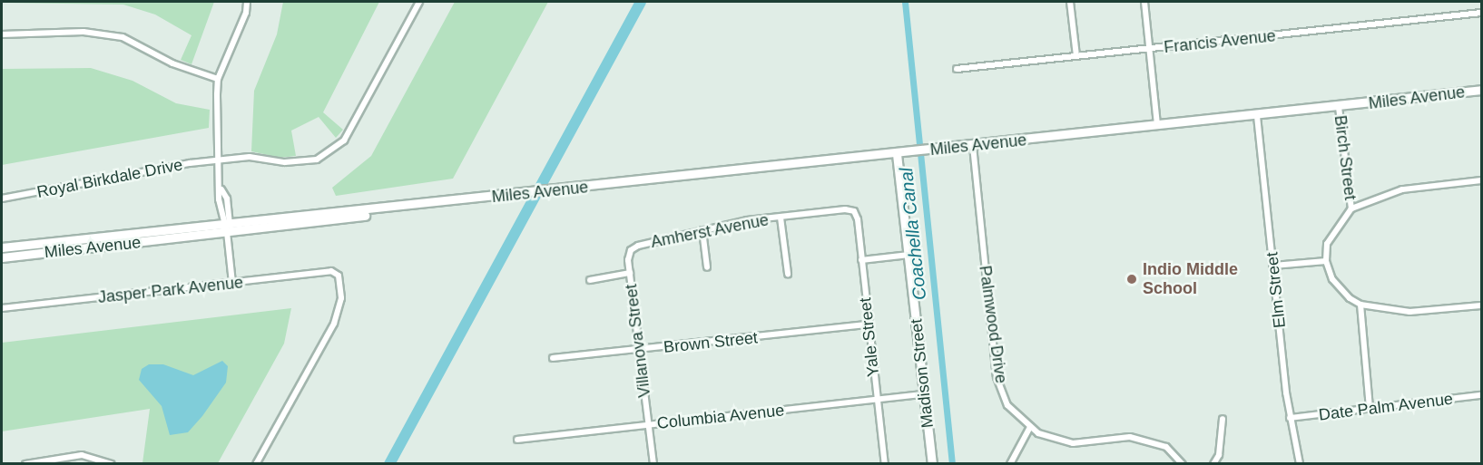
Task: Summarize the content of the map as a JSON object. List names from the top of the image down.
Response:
{
  "streets": {
    "street": [
      "Francis Avenue",
      "Miles Avenue",
      "Birch Street",
      "Royal Birkdale Drive",
      "Amherst Avenue",
      "Jasper Park Avenue",
      "Elm Street",
      "Palmwood Drive",
      "Yale Street",
      "Villanova Street",
      "Brown Street",
      "Madison Street",
      "Date Palm Avenue",
      "Columbia Avenue"
    ]
  },
  "crossings": [
    ["Miles Avenue", "Birch Street"],
    ["Miles Avenue", "Elm Street"],
    ["Miles Avenue", "Palmwood Drive"],
    ["Miles Avenue", "Madison Street"],
    ["Amherst Avenue", "Yale Street"],
    ["Amherst Avenue", "Villanova Street"],
    ["Elm Street", "Date Palm Avenue"],
    ["Yale Street", "Brown Street"],
    ["Yale Street", "Columbia Avenue"],
    ["Villanova Street", "Brown Street"],
    ["Villanova Street", "Columbia Avenue"],
    ["Madison Street", "Columbia Avenue"]
  ],
  "water": ["Coachella Canal"],
  "places": ["Indio Middle School"]
}
